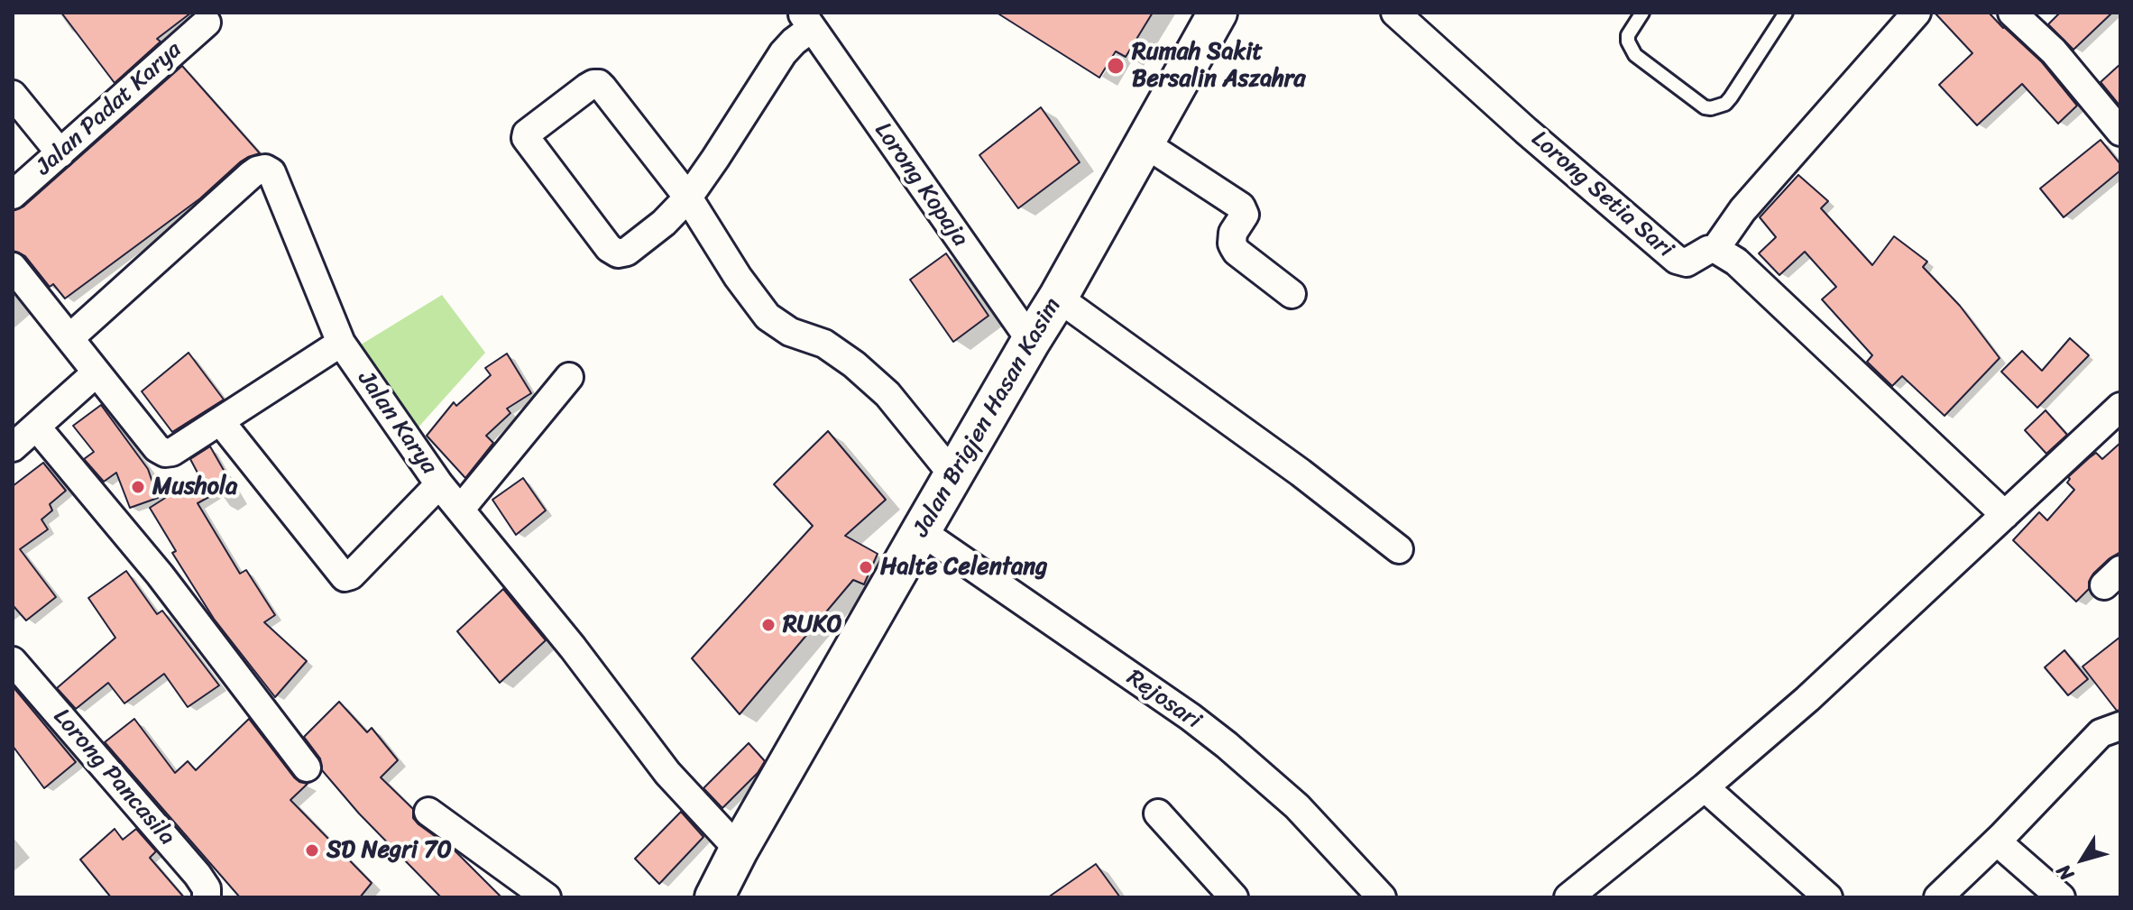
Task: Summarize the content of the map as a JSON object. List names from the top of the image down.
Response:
{
  "streets": {
    "street": [
      "Jalan Padat Karya",
      "Lorong Kopaja",
      "Lorong Setia Sari",
      "Jalan Brigjen Hasan Kasim",
      "Jalan Karya",
      "Rejosari",
      "Lorong Pancasila"
    ]
  },
  "crossings": [
    ["Lorong Kopaja", "Jalan Brigjen Hasan Kasim"],
    ["Jalan Brigjen Hasan Kasim", "Jalan Karya"],
    ["Jalan Brigjen Hasan Kasim", "Rejosari"]
  ],
  "places": [
    "Rumah Sakit Bersalin Aszahra",
    "Mushola",
    "Halte Celentang",
    "RUKO",
    "SD Negri 70"
  ],
  "north": "bottom left"
}
